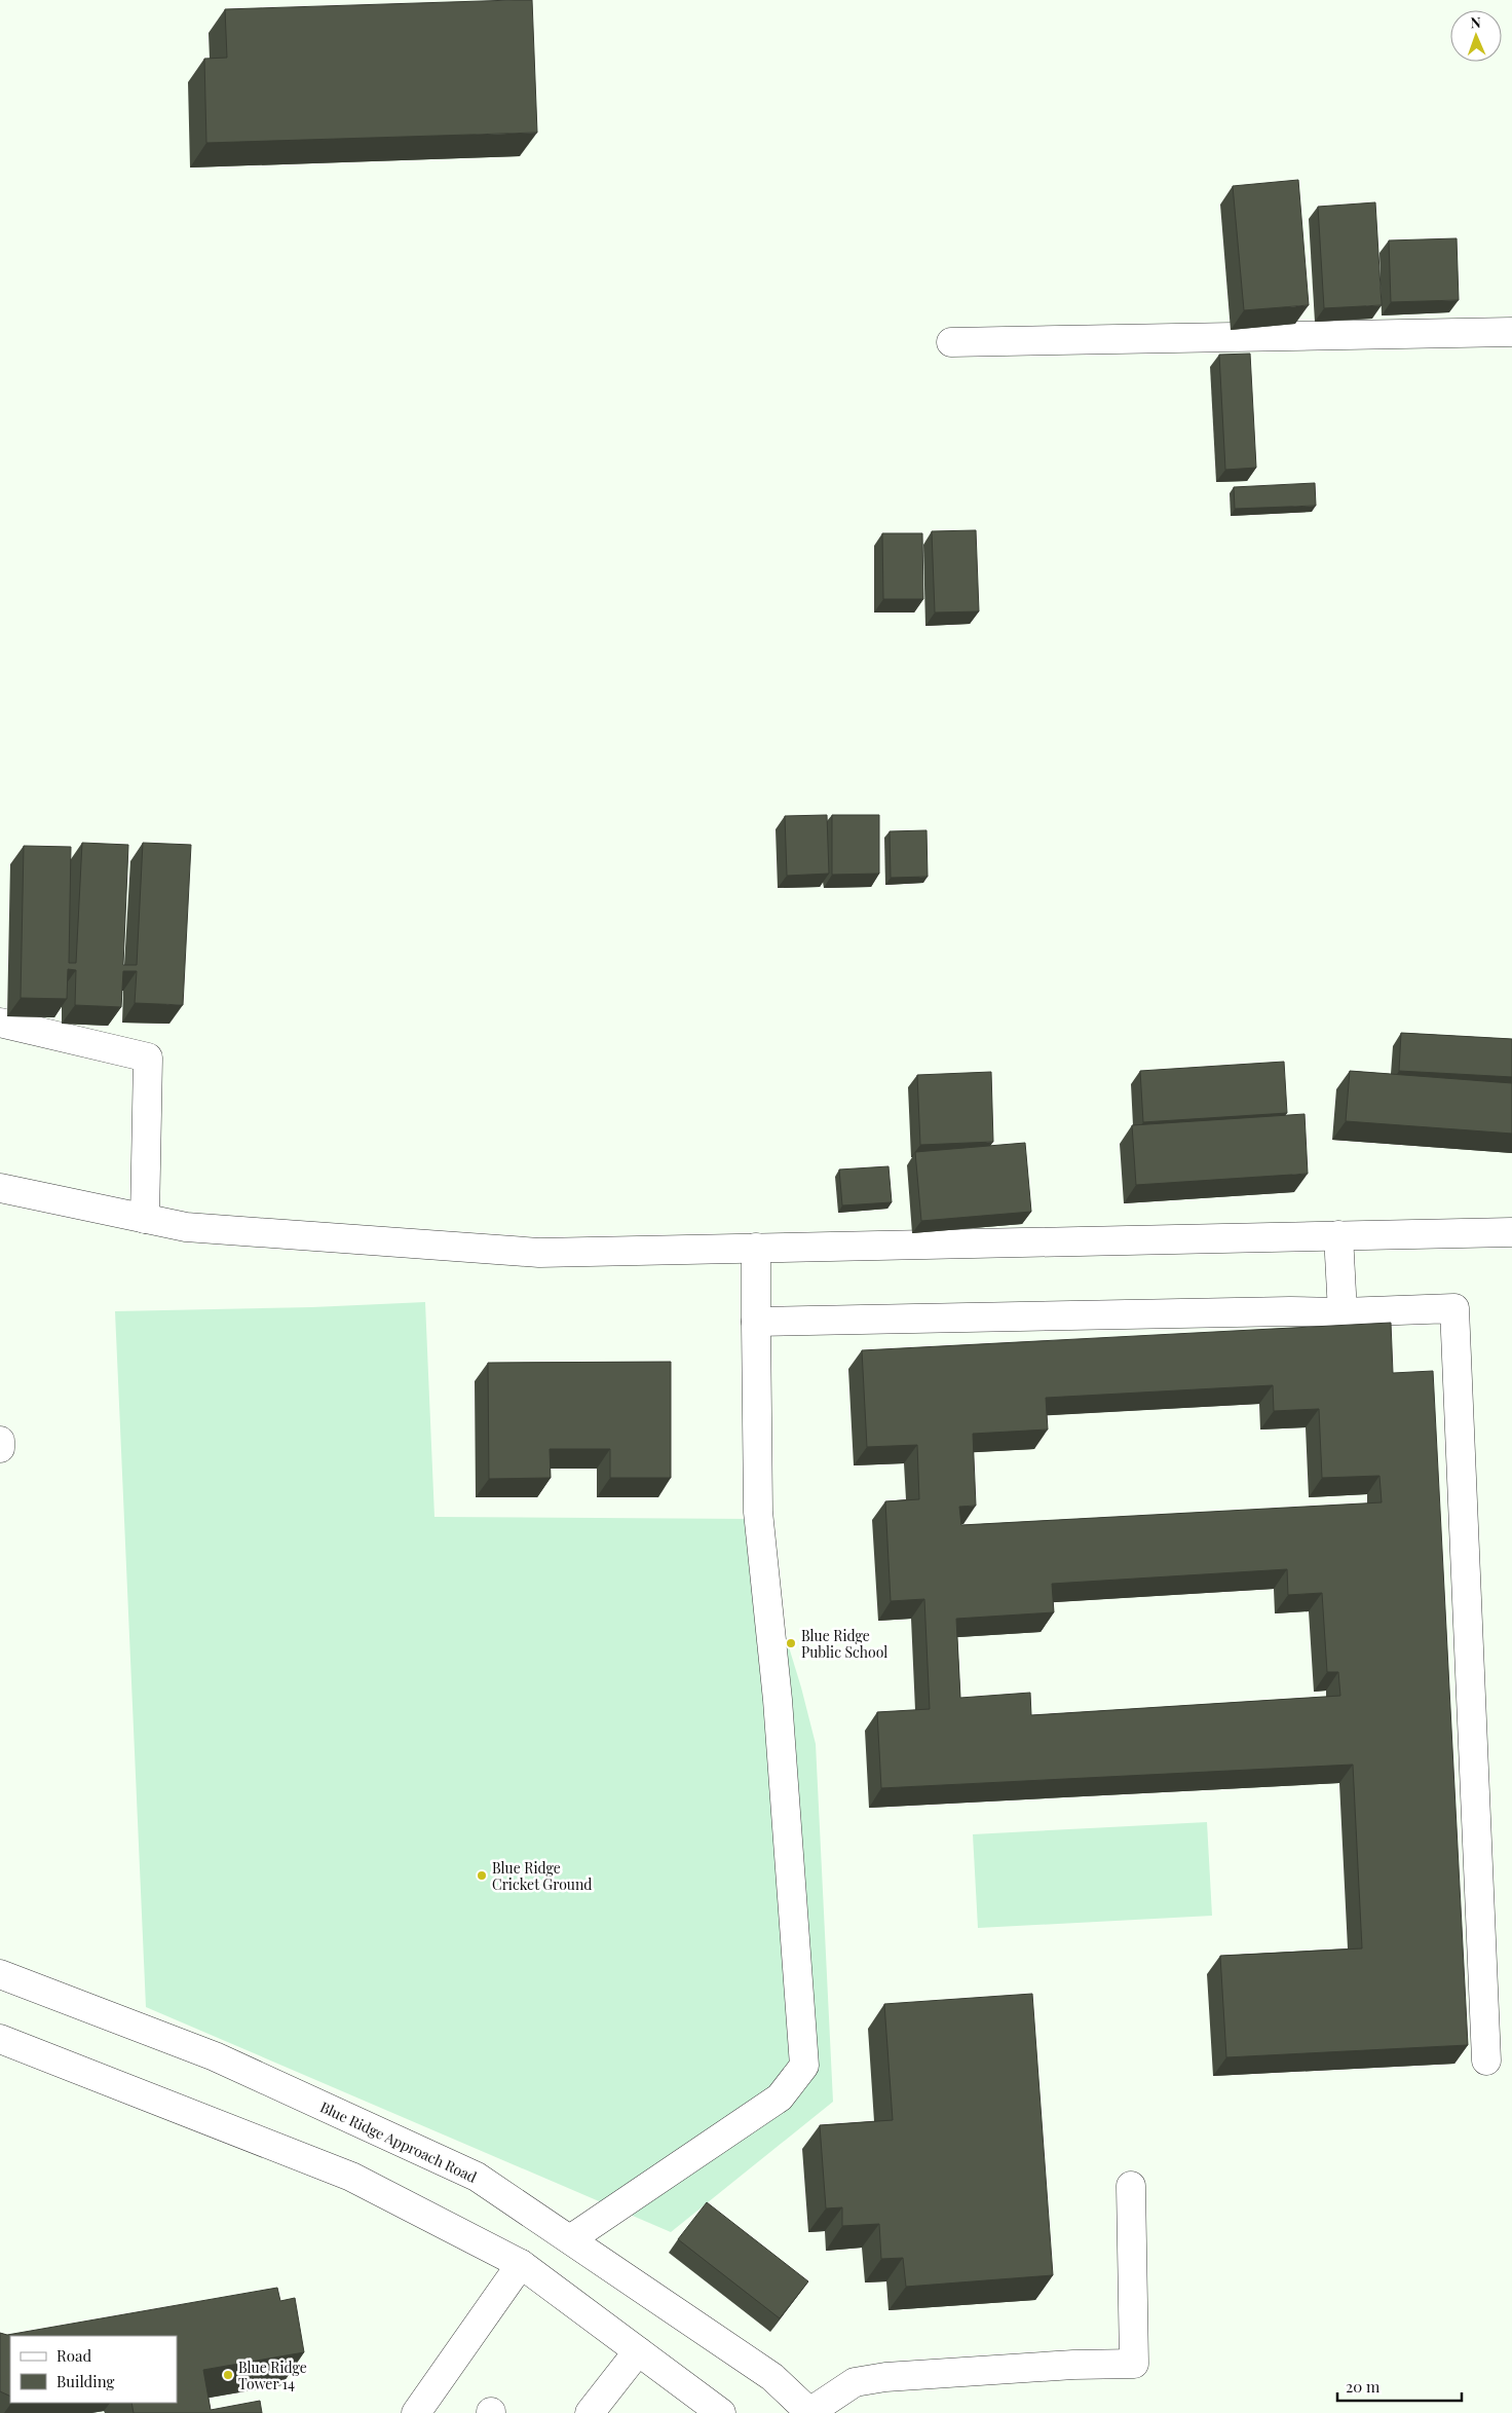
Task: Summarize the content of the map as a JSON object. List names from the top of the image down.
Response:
{
  "streets": {
    "street": ["Blue Ridge Approach Road"]
  },
  "places": ["Blue Ridge Public School", "Blue Ridge Cricket Ground", "Blue Ridge Tower 14"],
  "legend": ["Road", "Building"],
  "scale_bar": "20 m",
  "north": "top"
}
